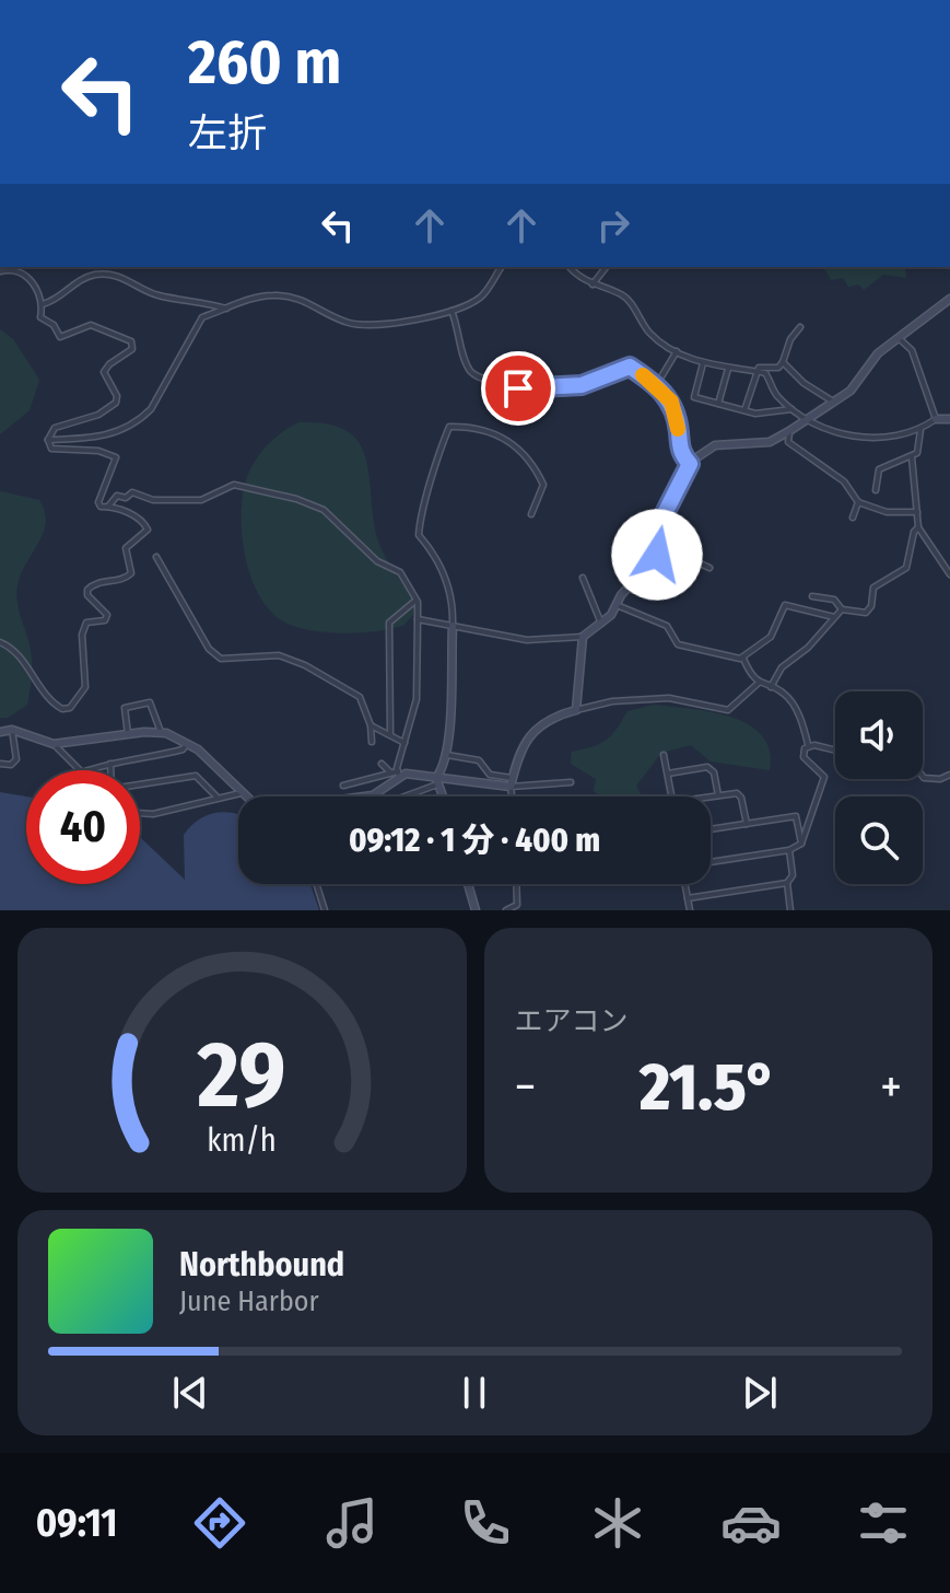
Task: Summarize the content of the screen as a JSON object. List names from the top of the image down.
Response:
{
  "page": {
    "turn": ["260 m", "左折"],
    "limit": "40",
    "trip": "09:12 · 1 分 · 400 m",
    "tile": "エアコン",
    "heat": ["−", "21.5°", "+"],
    "song": ["Northbound", "June Harbor"],
    "tabs": "09:11",
    "gauge": ["29", "km/h"]
  }
}
